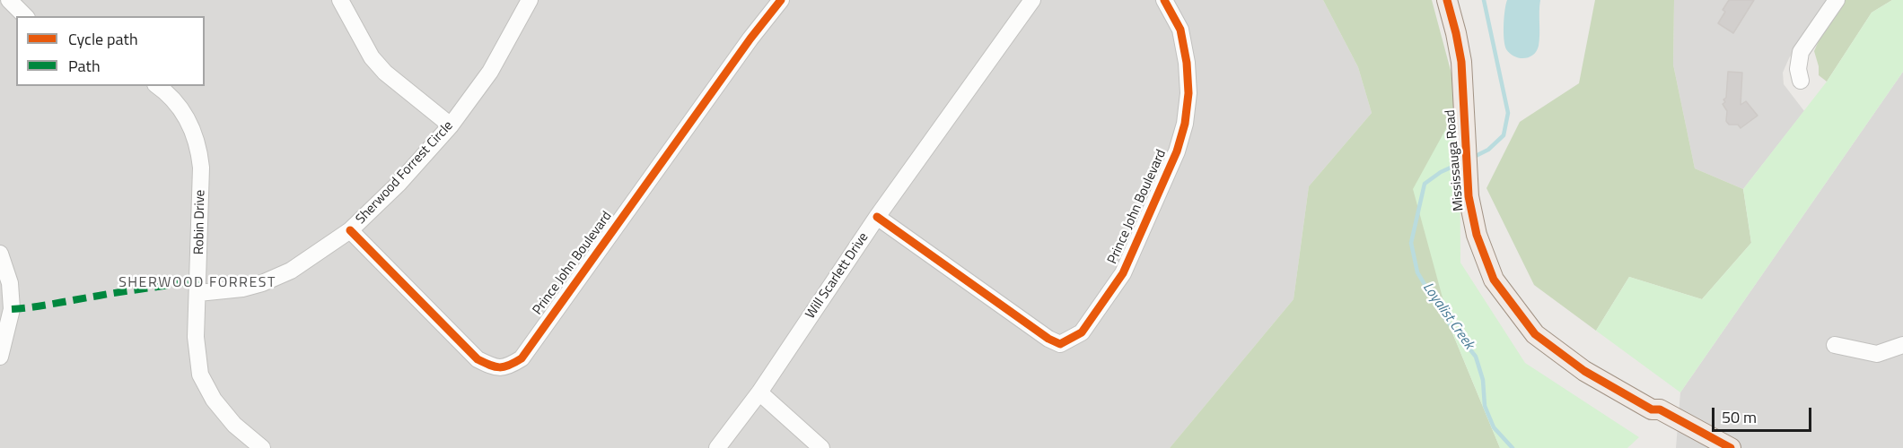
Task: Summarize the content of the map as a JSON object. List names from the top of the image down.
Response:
{
  "streets": {
    "main road": ["Mississauga Road"],
    "street": [
      "Sherwood Forrest Circle",
      "Prince John Boulevard",
      "Robin Drive",
      "Will Scarlett Drive"
    ]
  },
  "crossings": [
    ["Sherwood Forrest Circle", "Prince John Boulevard"],
    ["Sherwood Forrest Circle", "Robin Drive"],
    ["Prince John Boulevard", "Will Scarlett Drive"]
  ],
  "districts": ["SHERWOOD FORREST"],
  "water": ["Loyalist Creek"],
  "legend": ["Cycle path", "Path"],
  "scale_bar": "50 m"
}
